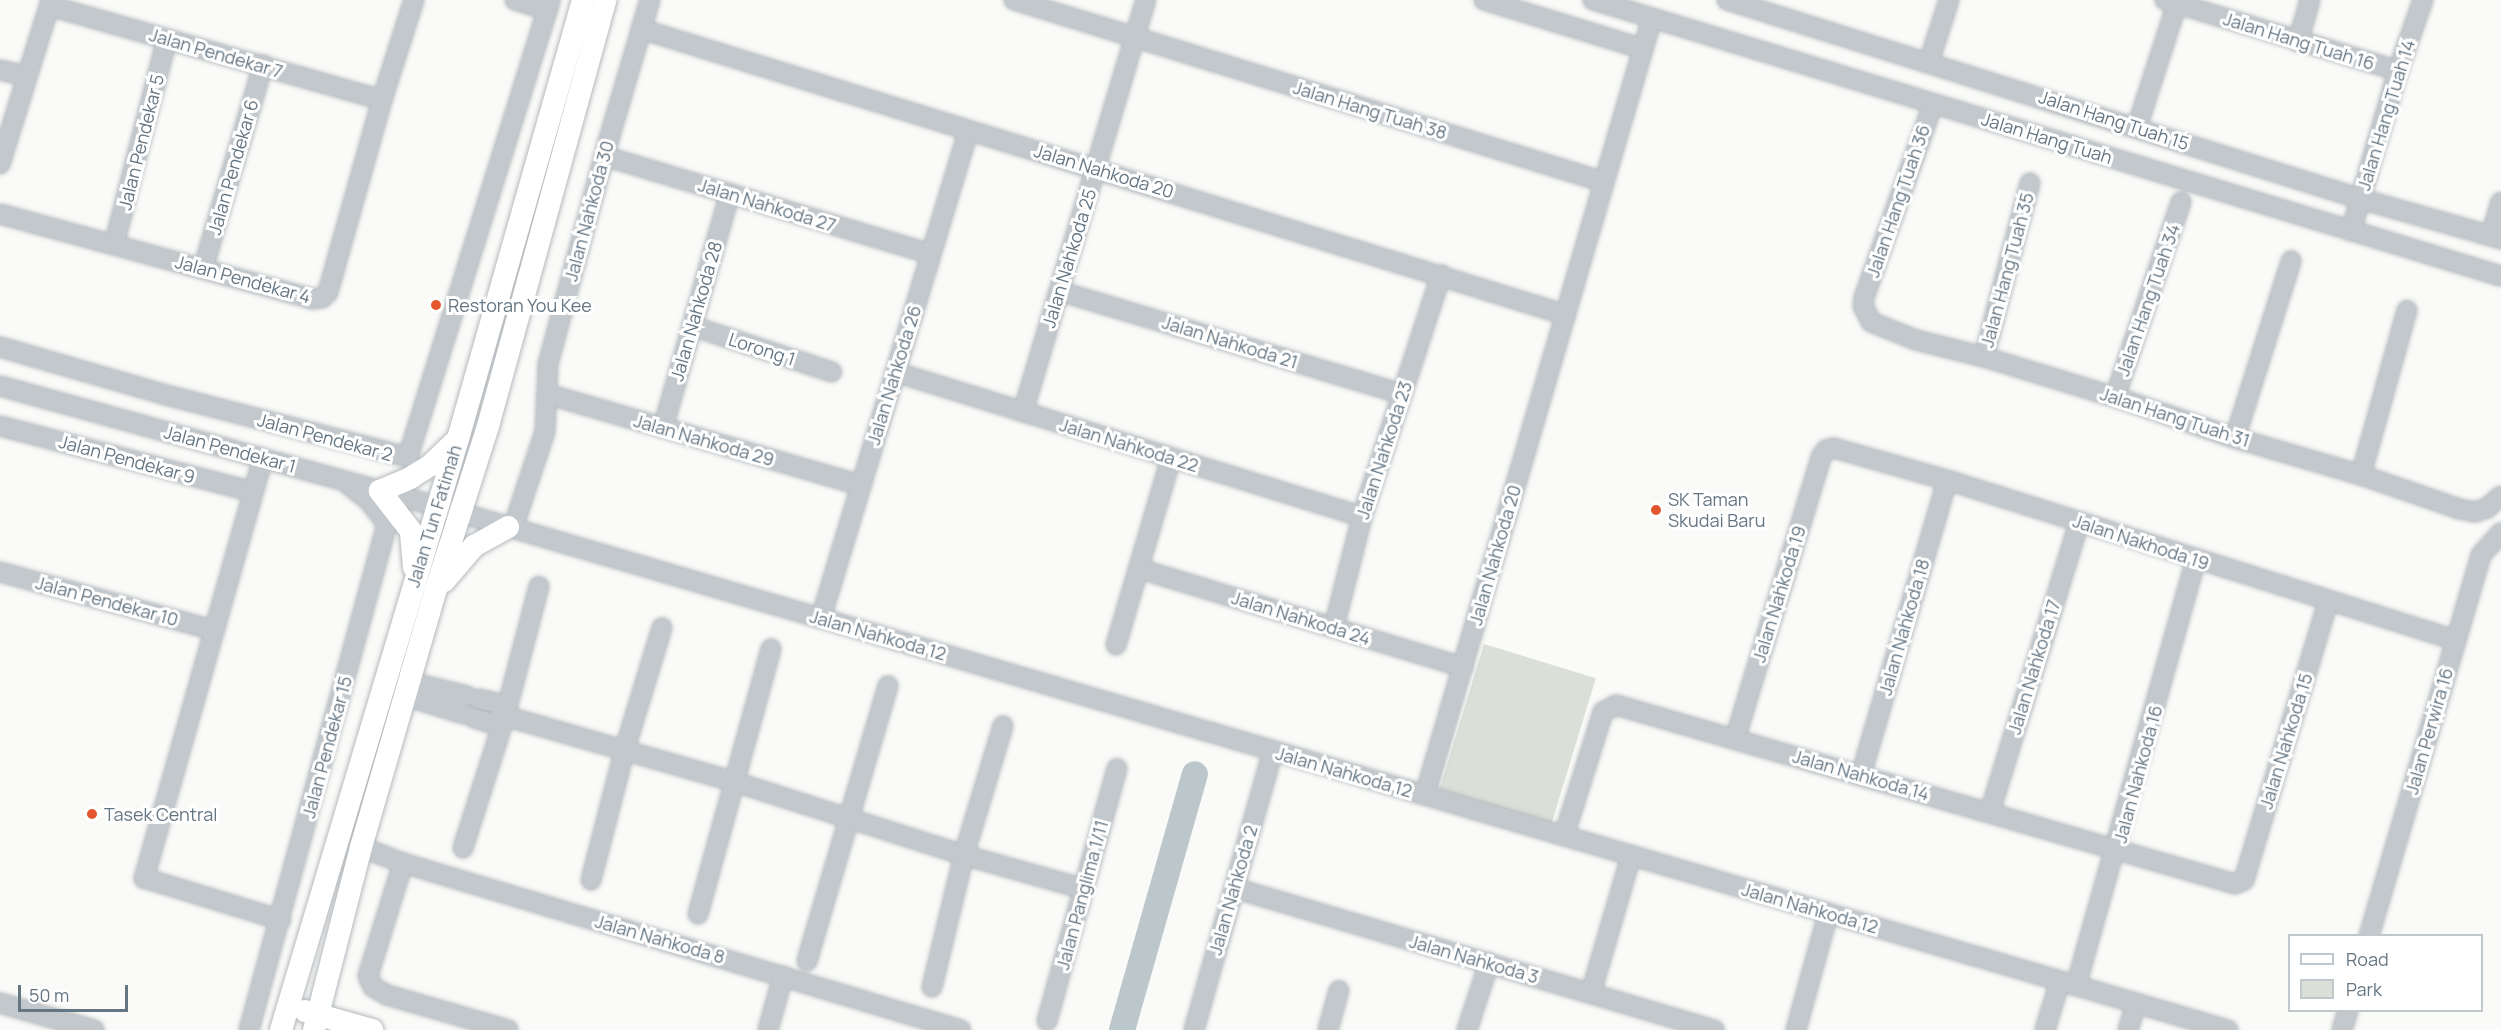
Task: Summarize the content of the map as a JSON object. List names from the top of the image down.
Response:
{
  "streets": {
    "main road": ["Jalan Tun Fatimah"],
    "street": [
      "Jalan Hang Tuah 16",
      "Jalan Pendekar 7",
      "Jalan Hang Tuah 38",
      "Jalan Hang Tuah 14",
      "Jalan Hang Tuah 15",
      "Jalan Hang Tuah",
      "Jalan Pendekar 5",
      "Jalan Pendekar 6",
      "Jalan Nahkoda 20",
      "Jalan Hang Tuah 36",
      "Jalan Nahkoda 27",
      "Jalan Nahkoda 30",
      "Jalan Nahkoda 25",
      "Jalan Hang Tuah 35",
      "Jalan Pendekar 4",
      "Jalan Hang Tuah 34",
      "Jalan Nahkoda 28",
      "Jalan Nahkoda 21",
      "Lorong 1",
      "Jalan Nahkoda 26",
      "Jalan Hang Tuah 31",
      "Jalan Pendekar 2",
      "Jalan Nahkoda 29",
      "Jalan Nahkoda 22",
      "Jalan Pendekar 1",
      "Jalan Nahkoda 23",
      "Jalan Pendekar 9",
      "Jalan Nakhoda 19",
      "Jalan Nahkoda 19",
      "Jalan Pendekar 10",
      "Jalan Nahkoda 24",
      "Jalan Nahkoda 18",
      "Jalan Nahkoda 12",
      "Jalan Nahkoda 17",
      "Jalan Perwira 16",
      "Jalan Nahkoda 15",
      "Jalan Pendekar 15",
      "Jalan Nahkoda 16",
      "Jalan Nahkoda 14",
      "Jalan Nahkoda 2",
      "Jalan Panglima 1/11",
      "Jalan Nahkoda 8",
      "Jalan Nahkoda 3"
    ]
  },
  "crossings": [
    ["Jalan Hang Tuah 16", "Jalan Hang Tuah 14"],
    ["Jalan Pendekar 7", "Jalan Pendekar 5"],
    ["Jalan Pendekar 7", "Jalan Pendekar 6"],
    ["Jalan Pendekar 7", "Jalan Pendekar 4"],
    ["Jalan Hang Tuah 38", "Jalan Nahkoda 20"],
    ["Jalan Hang Tuah 38", "Jalan Nahkoda 25"],
    ["Jalan Hang Tuah 14", "Jalan Hang Tuah 15"],
    ["Jalan Hang Tuah 14", "Jalan Hang Tuah"],
    ["Jalan Hang Tuah", "Jalan Nahkoda 20"],
    ["Jalan Hang Tuah", "Jalan Hang Tuah 36"],
    ["Jalan Pendekar 5", "Jalan Pendekar 4"],
    ["Jalan Pendekar 6", "Jalan Pendekar 4"],
    ["Jalan Nahkoda 20", "Jalan Nahkoda 30"],
    ["Jalan Nahkoda 20", "Jalan Nahkoda 25"],
    ["Jalan Nahkoda 20", "Jalan Nahkoda 26"],
    ["Jalan Nahkoda 20", "Jalan Nahkoda 23"],
    ["Jalan Nahkoda 20", "Jalan Nahkoda 24"],
    ["Jalan Nahkoda 20", "Jalan Nahkoda 12"],
    ["Jalan Hang Tuah 36", "Jalan Hang Tuah 31"],
    ["Jalan Nahkoda 27", "Jalan Nahkoda 30"],
    ["Jalan Nahkoda 27", "Jalan Nahkoda 28"],
    ["Jalan Nahkoda 27", "Jalan Nahkoda 26"],
    ["Jalan Nahkoda 30", "Jalan Nahkoda 29"],
    ["Jalan Nahkoda 30", "Jalan Nahkoda 12"],
    ["Jalan Nahkoda 25", "Jalan Nahkoda 21"],
    ["Jalan Nahkoda 25", "Jalan Nahkoda 22"],
    ["Jalan Hang Tuah 35", "Jalan Hang Tuah 31"],
    ["Jalan Hang Tuah 34", "Jalan Hang Tuah 31"],
    ["Jalan Nahkoda 28", "Lorong 1"],
    ["Jalan Nahkoda 28", "Jalan Nahkoda 29"],
    ["Jalan Nahkoda 21", "Jalan Nahkoda 23"],
    ["Jalan Nahkoda 26", "Jalan Nahkoda 29"],
    ["Jalan Nahkoda 26", "Jalan Nahkoda 22"],
    ["Jalan Nahkoda 26", "Jalan Nahkoda 12"],
    ["Jalan Nahkoda 22", "Jalan Nahkoda 23"],
    ["Jalan Pendekar 1", "Jalan Tun Fatimah"],
    ["Jalan Pendekar 1", "Jalan Nahkoda 12"],
    ["Jalan Pendekar 1", "Jalan Pendekar 15"],
    ["Jalan Nahkoda 23", "Jalan Nahkoda 24"],
    ["Jalan Tun Fatimah", "Jalan Nahkoda 12"],
    ["Jalan Tun Fatimah", "Jalan Nahkoda 8"],
    ["Jalan Nakhoda 19", "Jalan Nahkoda 19"],
    ["Jalan Nakhoda 19", "Jalan Nahkoda 18"],
    ["Jalan Nakhoda 19", "Jalan Nahkoda 17"],
    ["Jalan Nakhoda 19", "Jalan Perwira 16"],
    ["Jalan Nakhoda 19", "Jalan Nahkoda 15"],
    ["Jalan Nakhoda 19", "Jalan Nahkoda 16"],
    ["Jalan Nahkoda 19", "Jalan Nahkoda 14"],
    ["Jalan Nahkoda 18", "Jalan Nahkoda 14"],
    ["Jalan Nahkoda 12", "Jalan Nahkoda 16"],
    ["Jalan Nahkoda 12", "Jalan Nahkoda 14"],
    ["Jalan Nahkoda 12", "Jalan Nahkoda 2"],
    ["Jalan Nahkoda 17", "Jalan Nahkoda 14"],
    ["Jalan Nahkoda 15", "Jalan Nahkoda 14"],
    ["Jalan Nahkoda 16", "Jalan Nahkoda 14"],
    ["Jalan Nahkoda 2", "Jalan Nahkoda 3"]
  ],
  "places": ["Restoran You Kee", "SK Taman Skudai Baru", "Tasek Central"],
  "legend": ["Road", "Park"],
  "scale_bar": "50 m"
}
